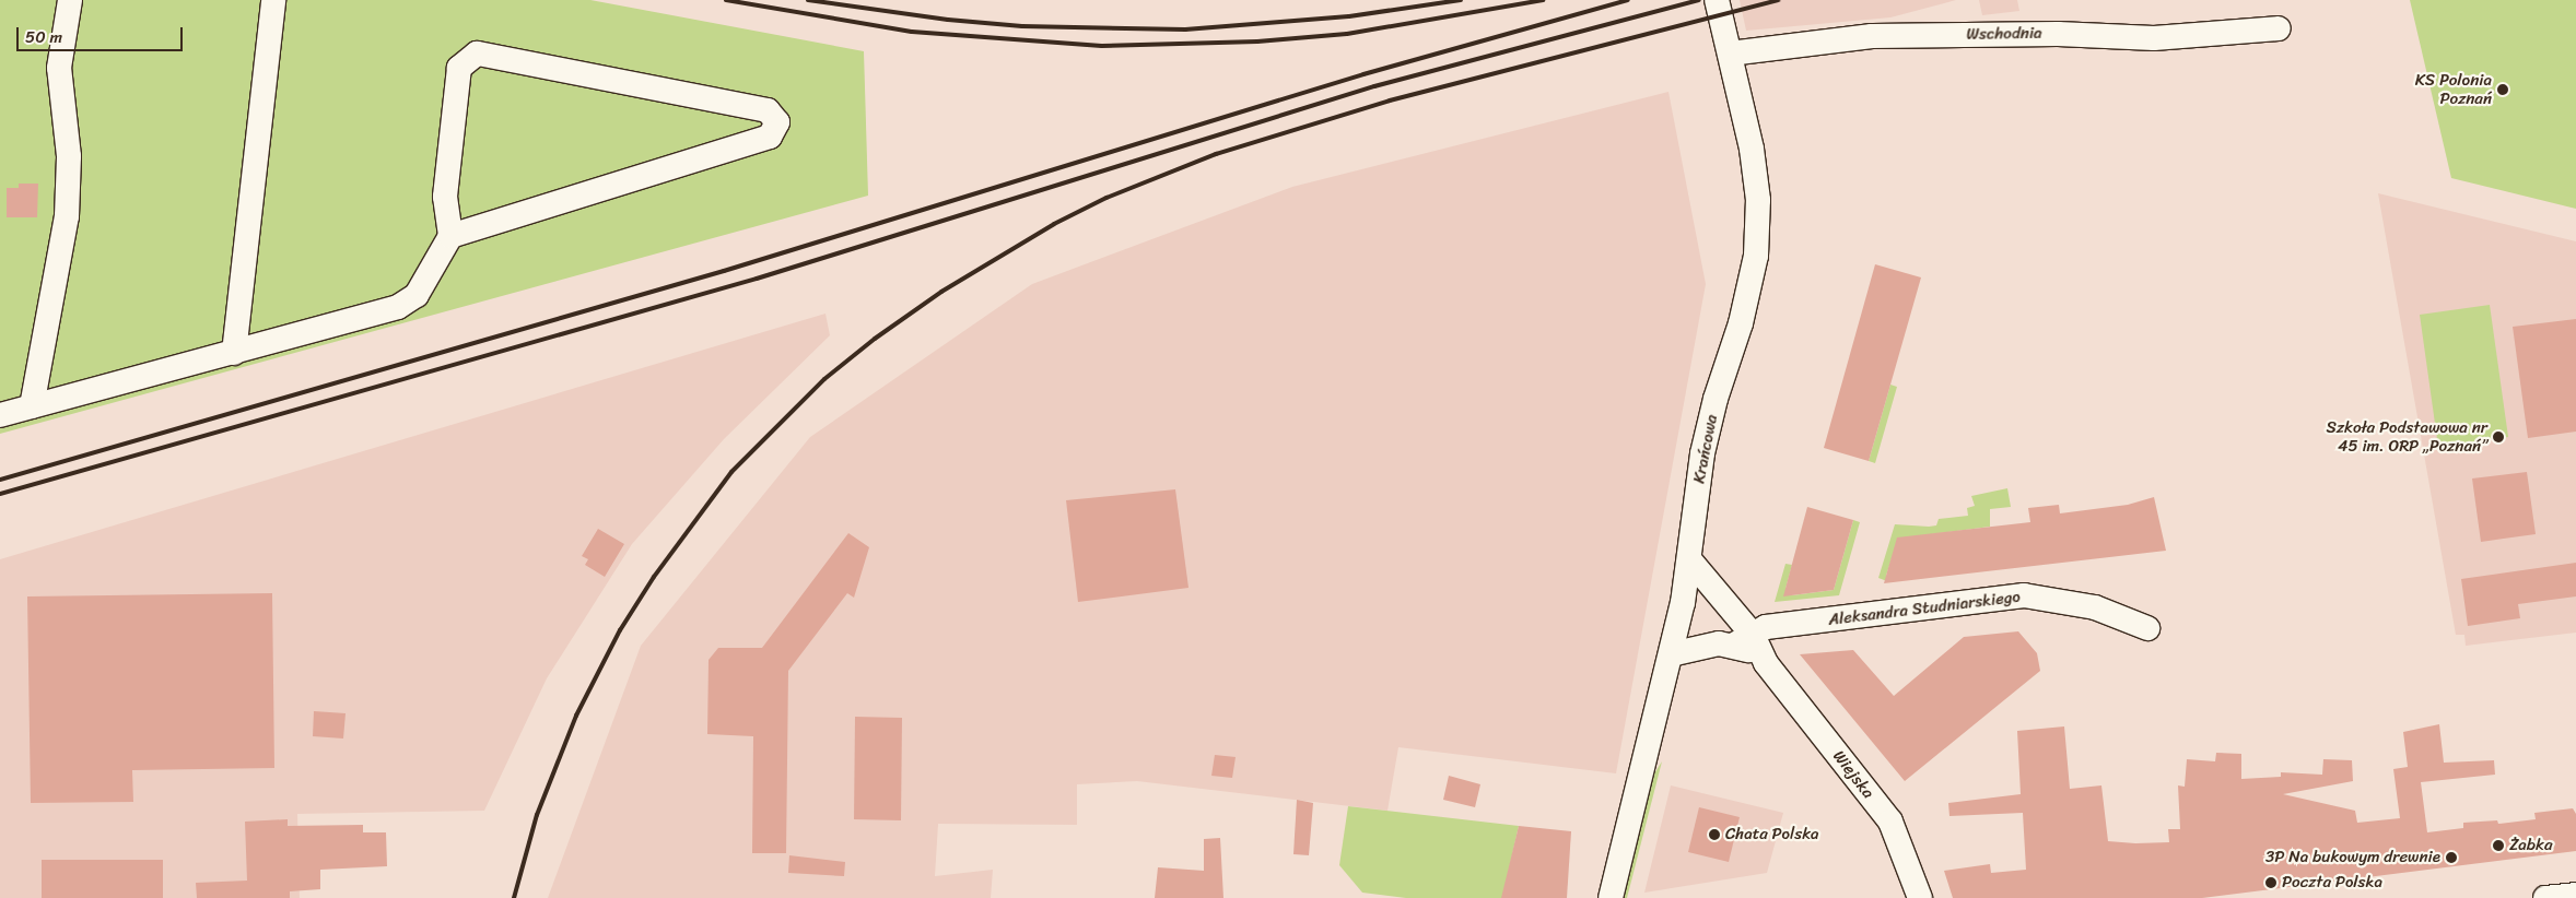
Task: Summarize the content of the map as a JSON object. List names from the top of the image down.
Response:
{
  "streets": {
    "street": [
      "Wschodnia",
      "Krańcowa",
      "Aleksandra Studniarskiego",
      "Wiejska"
    ]
  },
  "crossings": [
    ["Wschodnia", "Krańcowa"],
    ["Krańcowa", "Wiejska"],
    ["Aleksandra Studniarskiego", "Wiejska"]
  ],
  "places": [
    "KS Polonia Poznań",
    "Szkoła Podstawowa nr 45 im. ORP „Poznań”",
    "Chata Polska",
    "Żabka",
    "3P Na bukowym drewnie",
    "Poczta Polska"
  ],
  "scale_bar": "50 m"
}
